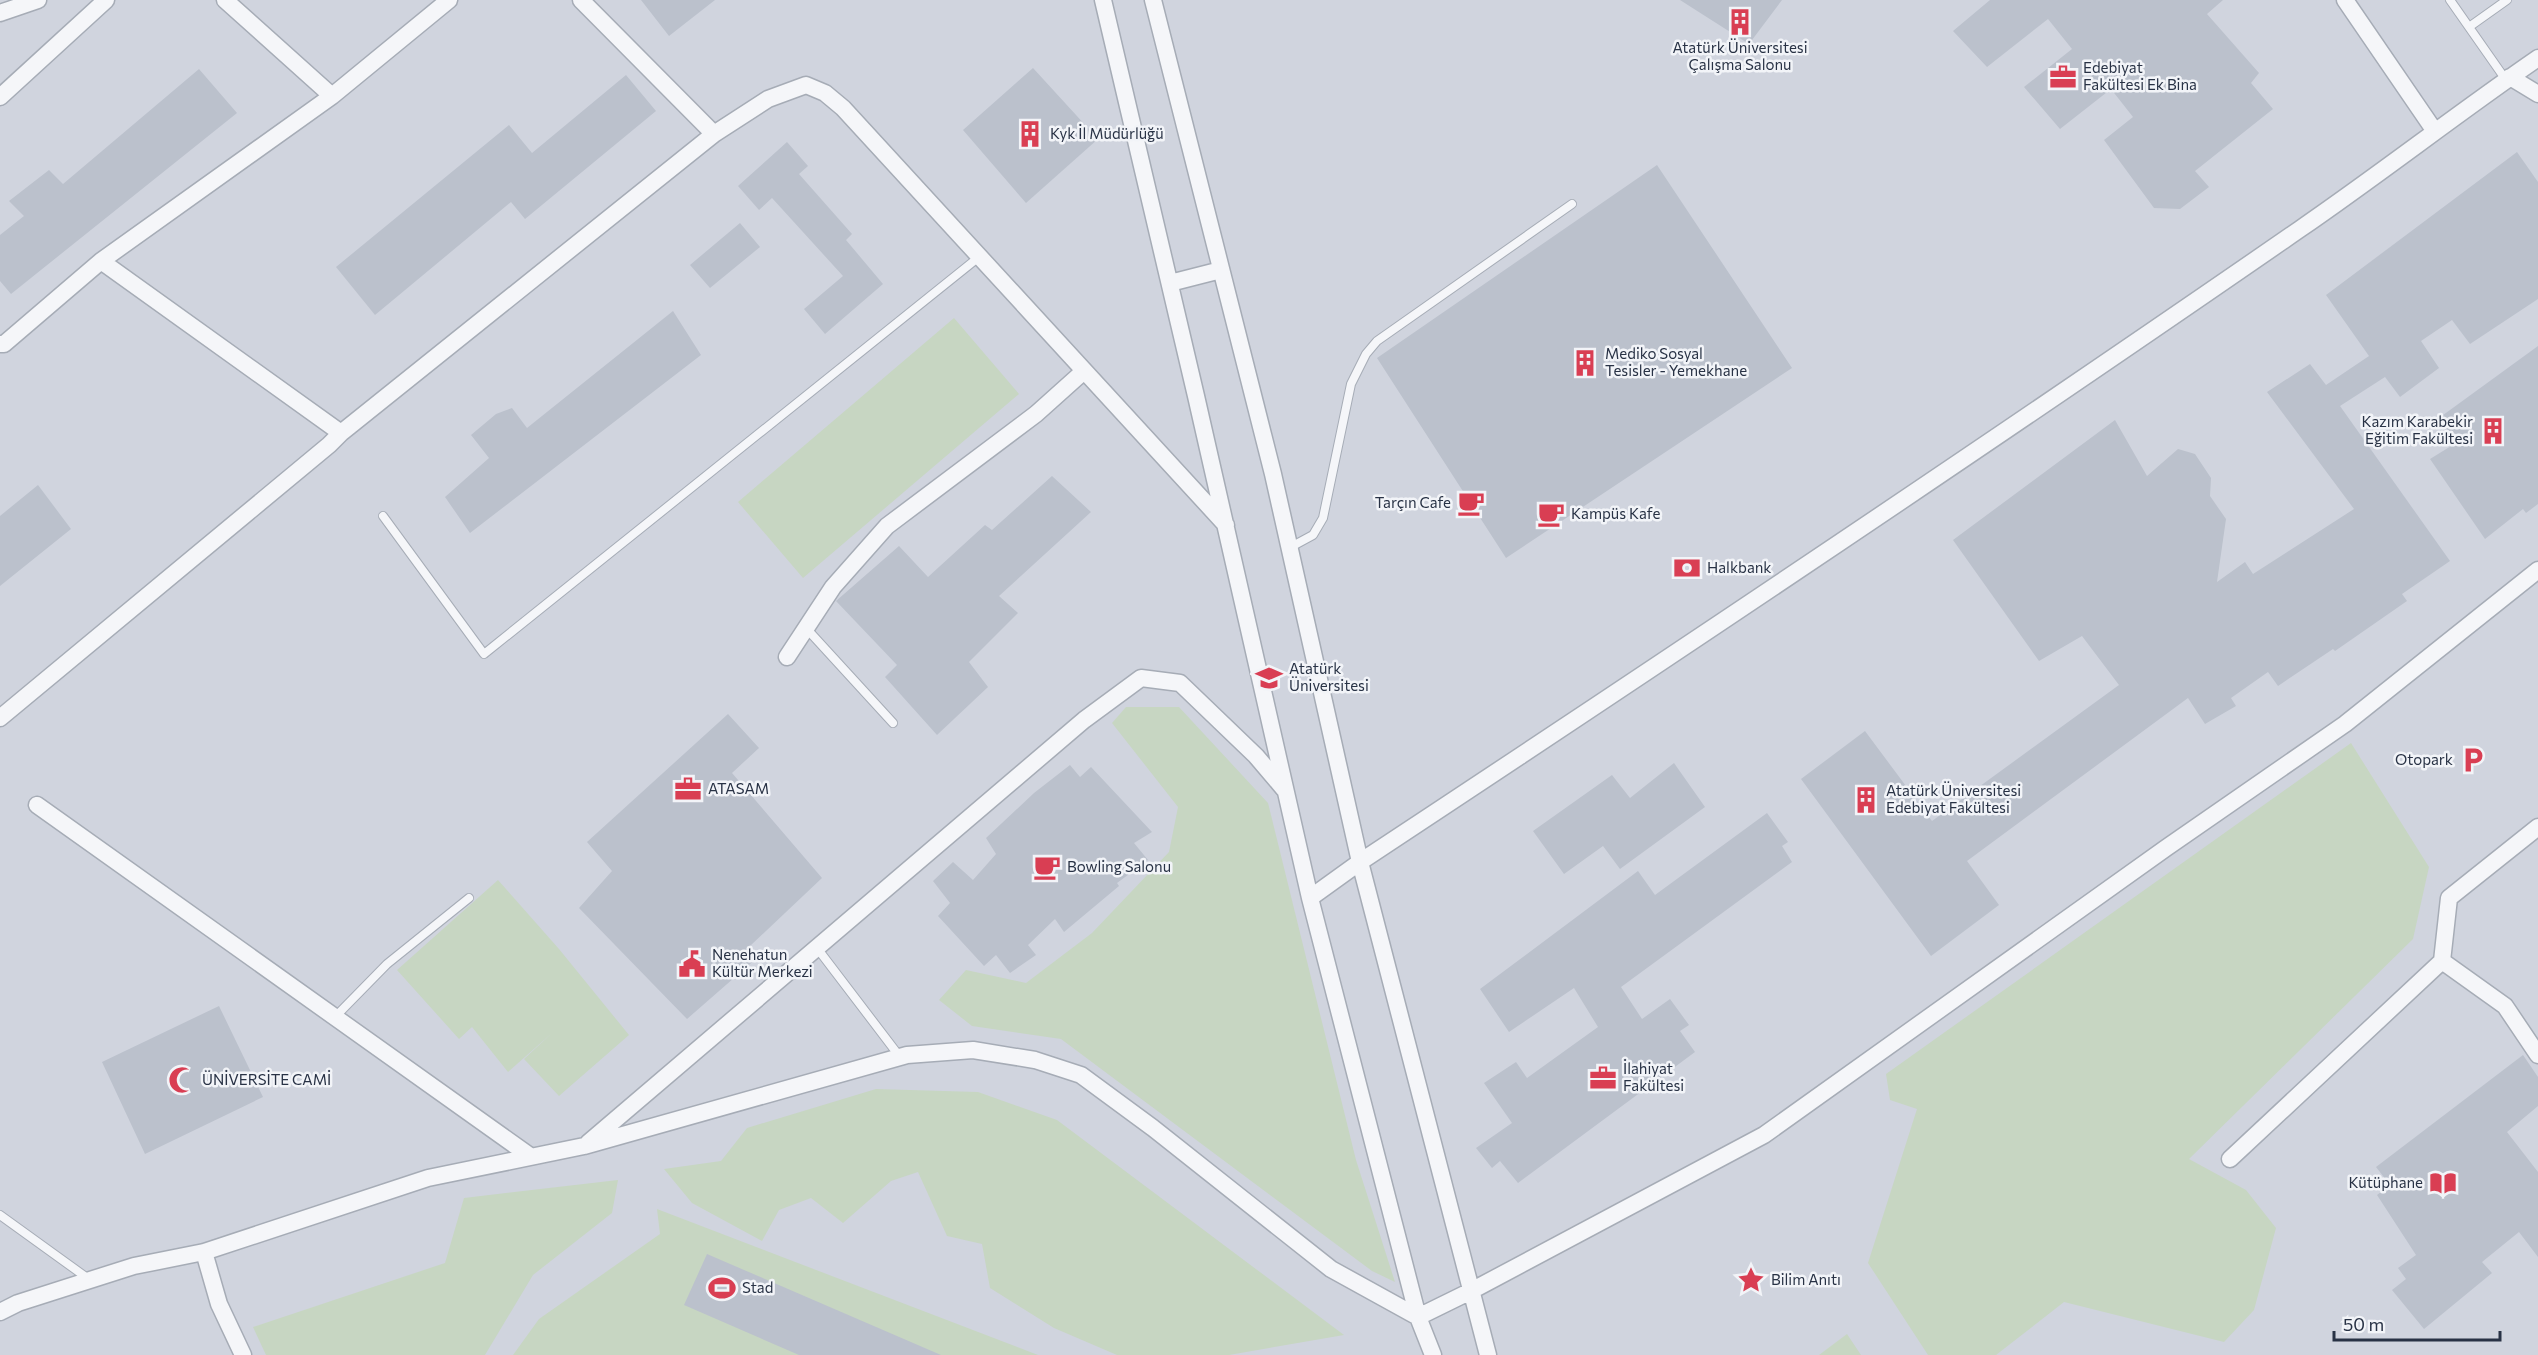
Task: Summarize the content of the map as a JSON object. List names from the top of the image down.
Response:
{
  "places": {
    "building": [
      "Atatürk Üniversitesi Çalışma Salonu",
      "Kyk İl Müdürlüğü",
      "Mediko Sosyal Tesisler - Yemekhane",
      "Kazım Karabekir Eğitim Fakültesi",
      "Atatürk Üniversitesi Edebiyat Fakültesi"
    ],
    "office": ["Edebiyat Fakültesi Ek Bina", "ATASAM", "İlahiyat Fakültesi"],
    "cafe": ["Tarçın Cafe", "Kampüs Kafe", "Bowling Salonu"],
    "bank": ["Halkbank"],
    "school or university": ["Atatürk Üniversitesi"],
    "parking": ["Otopark"],
    "public building": ["Nenehatun Kültür Merkezi"],
    "mosque": ["ÜNİVERSİTE CAMİ"],
    "library": ["Kütüphane"],
    "place": ["Bilim Anıtı"],
    "sports": ["Stad"]
  },
  "scale_bar": "50 m"
}
